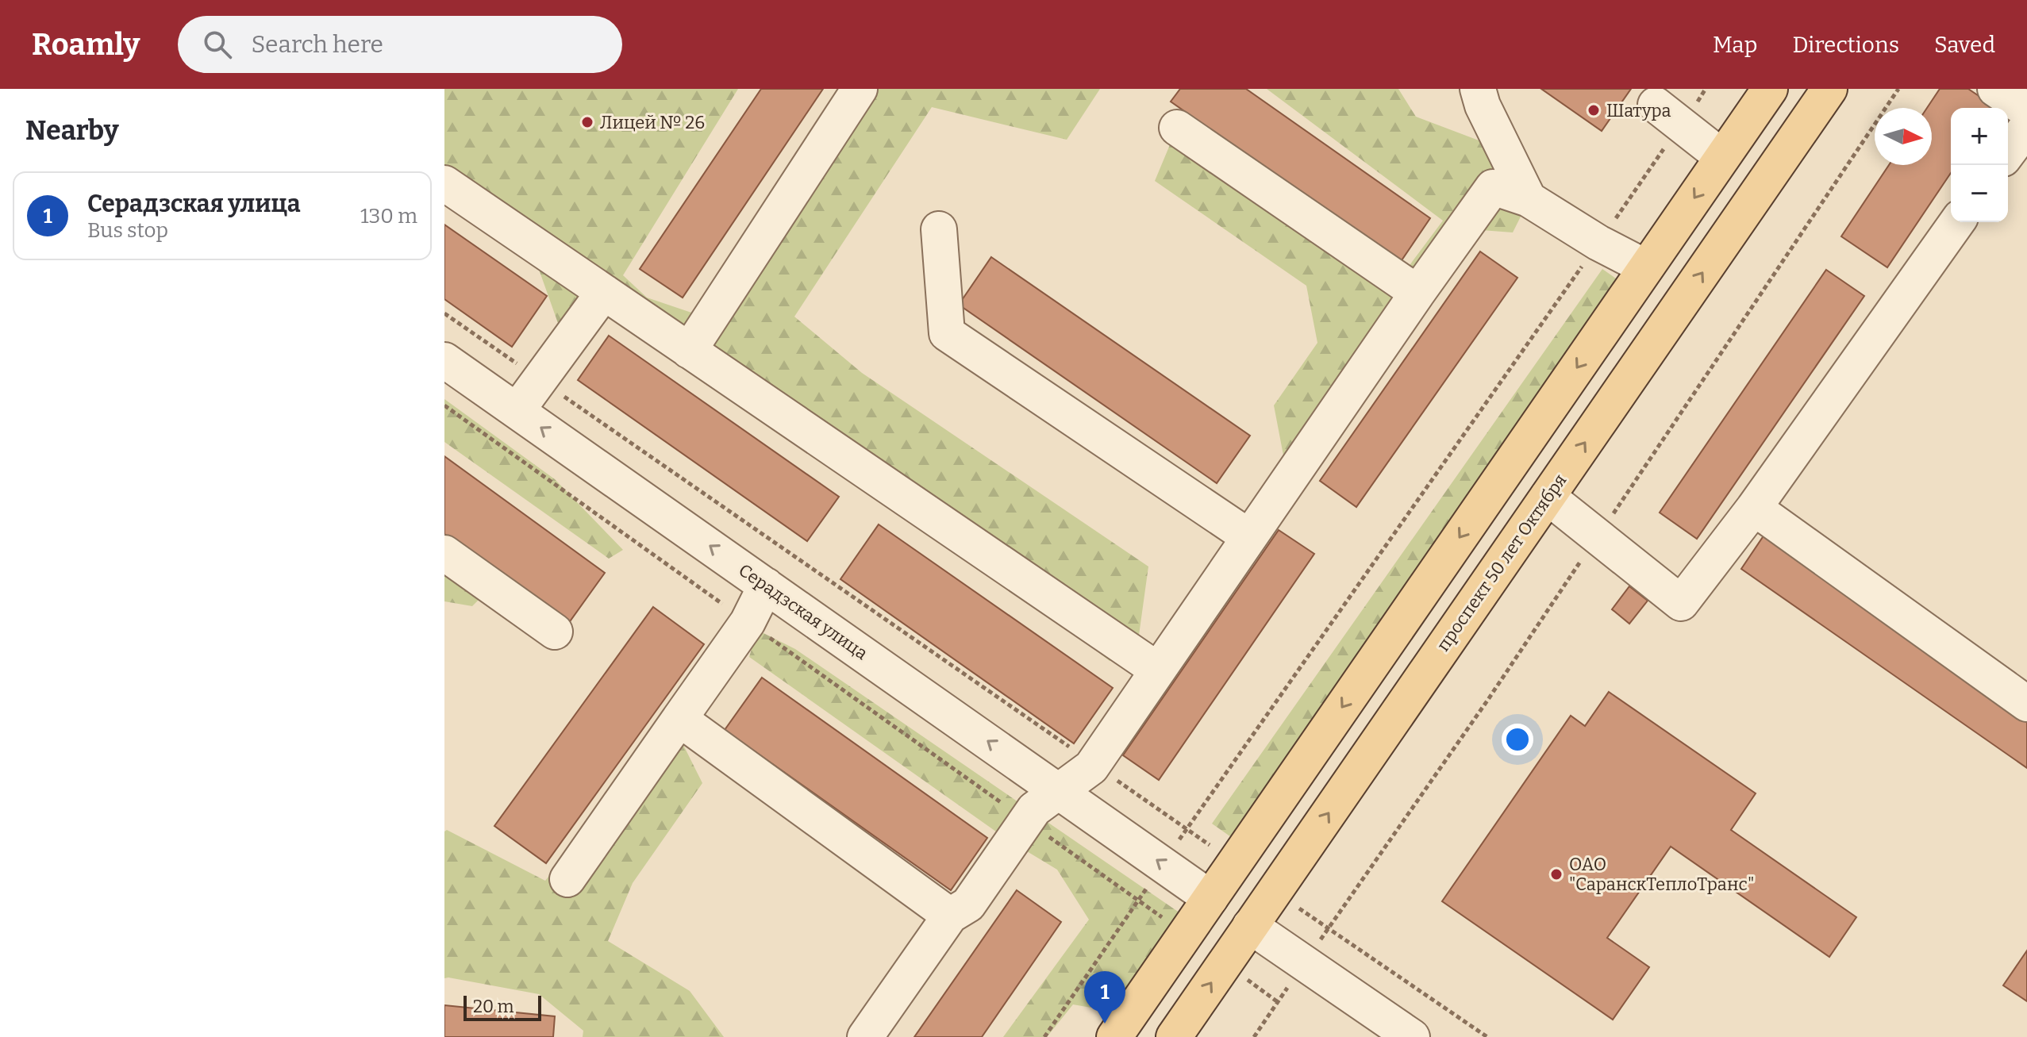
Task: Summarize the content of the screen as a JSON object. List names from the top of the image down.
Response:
{
  "streets": {
    "main road": ["проспект 50 лет Октября", "Серадзская улица"]
  },
  "crossings": [
    ["проспект 50 лет Октября", "Серадзская улица"]
  ],
  "places": ["Шатура", "Лицей № 26", "ОАО \"СаранскТеплоТранс\""],
  "scale_bar": "20 m",
  "north": "right",
  "page": {
    "header": "Roamly",
    "search": "Search here",
    "nav": ["Map", "Directions", "Saved"],
    "heading": "Nearby",
    "map_buttons": ["+", "−"],
    "list": [
      {
        "mark": "1",
        "name": "Серадзская улица",
        "note": "Bus stop",
        "value": "130 m"
      }
    ],
    "pins": "1",
    "scale": "20 m"
  }
}
